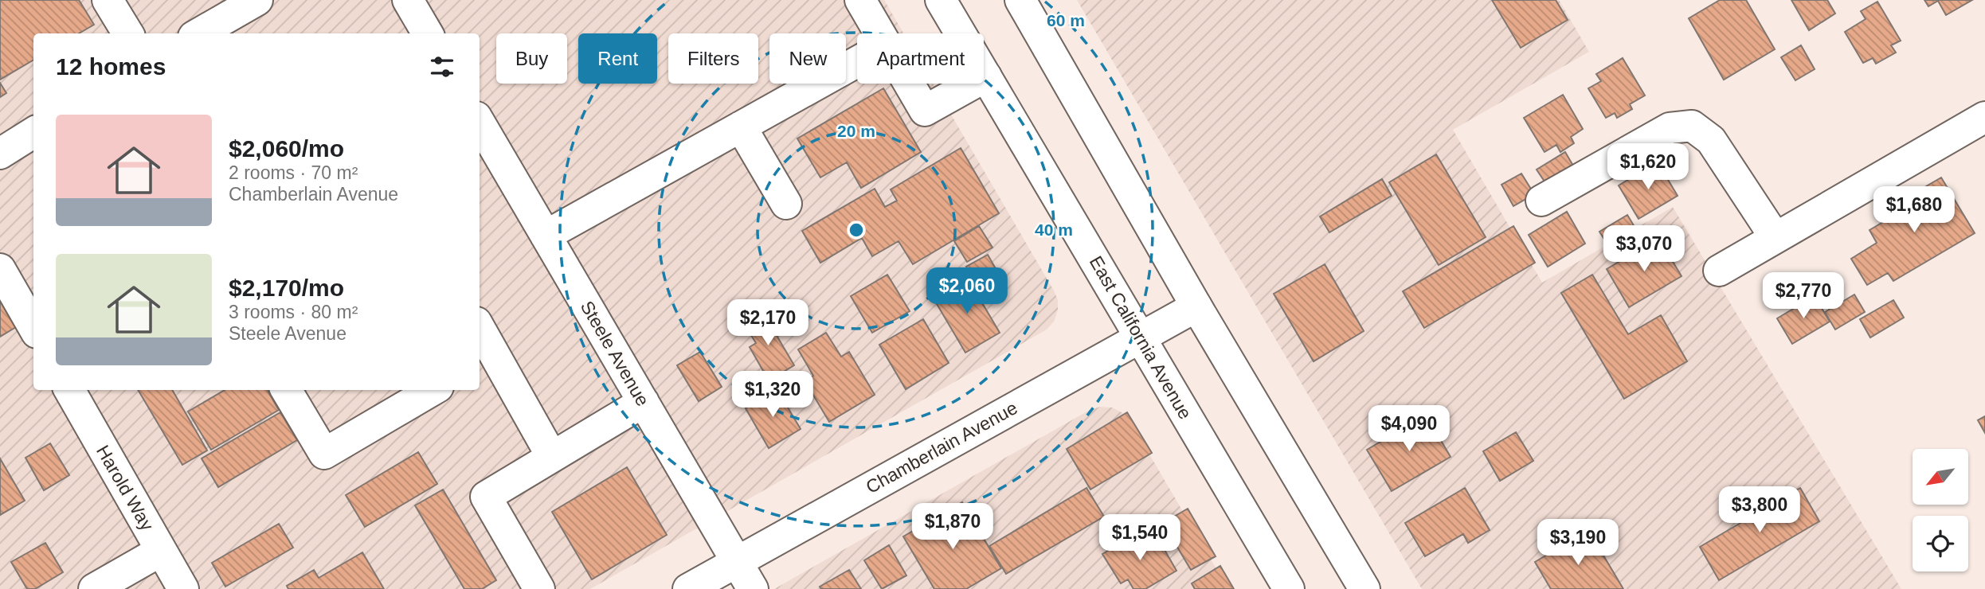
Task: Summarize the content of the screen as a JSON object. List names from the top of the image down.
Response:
{
  "streets": {
    "street": [
      "East California Avenue",
      "Steele Avenue",
      "Chamberlain Avenue",
      "Harold Way"
    ]
  },
  "crossings": [
    ["East California Avenue", "Chamberlain Avenue"],
    ["Steele Avenue", "Chamberlain Avenue"]
  ],
  "north": "bottom left",
  "page": {
    "chip": [
      "Buy",
      "Rent",
      "Filters",
      "New",
      "Apartment"
    ],
    "heading": "12 homes",
    "list": [
      {
        "name": "$2,060/mo",
        "note": "2 rooms · 70 m² · Chamberlain Avenue"
      },
      {
        "name": "$2,170/mo",
        "note": "3 rooms · 80 m² · Steele Avenue"
      }
    ],
    "price": [
      "$1,620",
      "$1,680",
      "$3,070",
      "$2,060",
      "$2,770",
      "$2,170",
      "$1,320",
      "$4,090",
      "$3,800",
      "$1,870",
      "$1,540",
      "$3,190"
    ]
  },
  "rings": ["60 m", "20 m", "40 m"]
}
